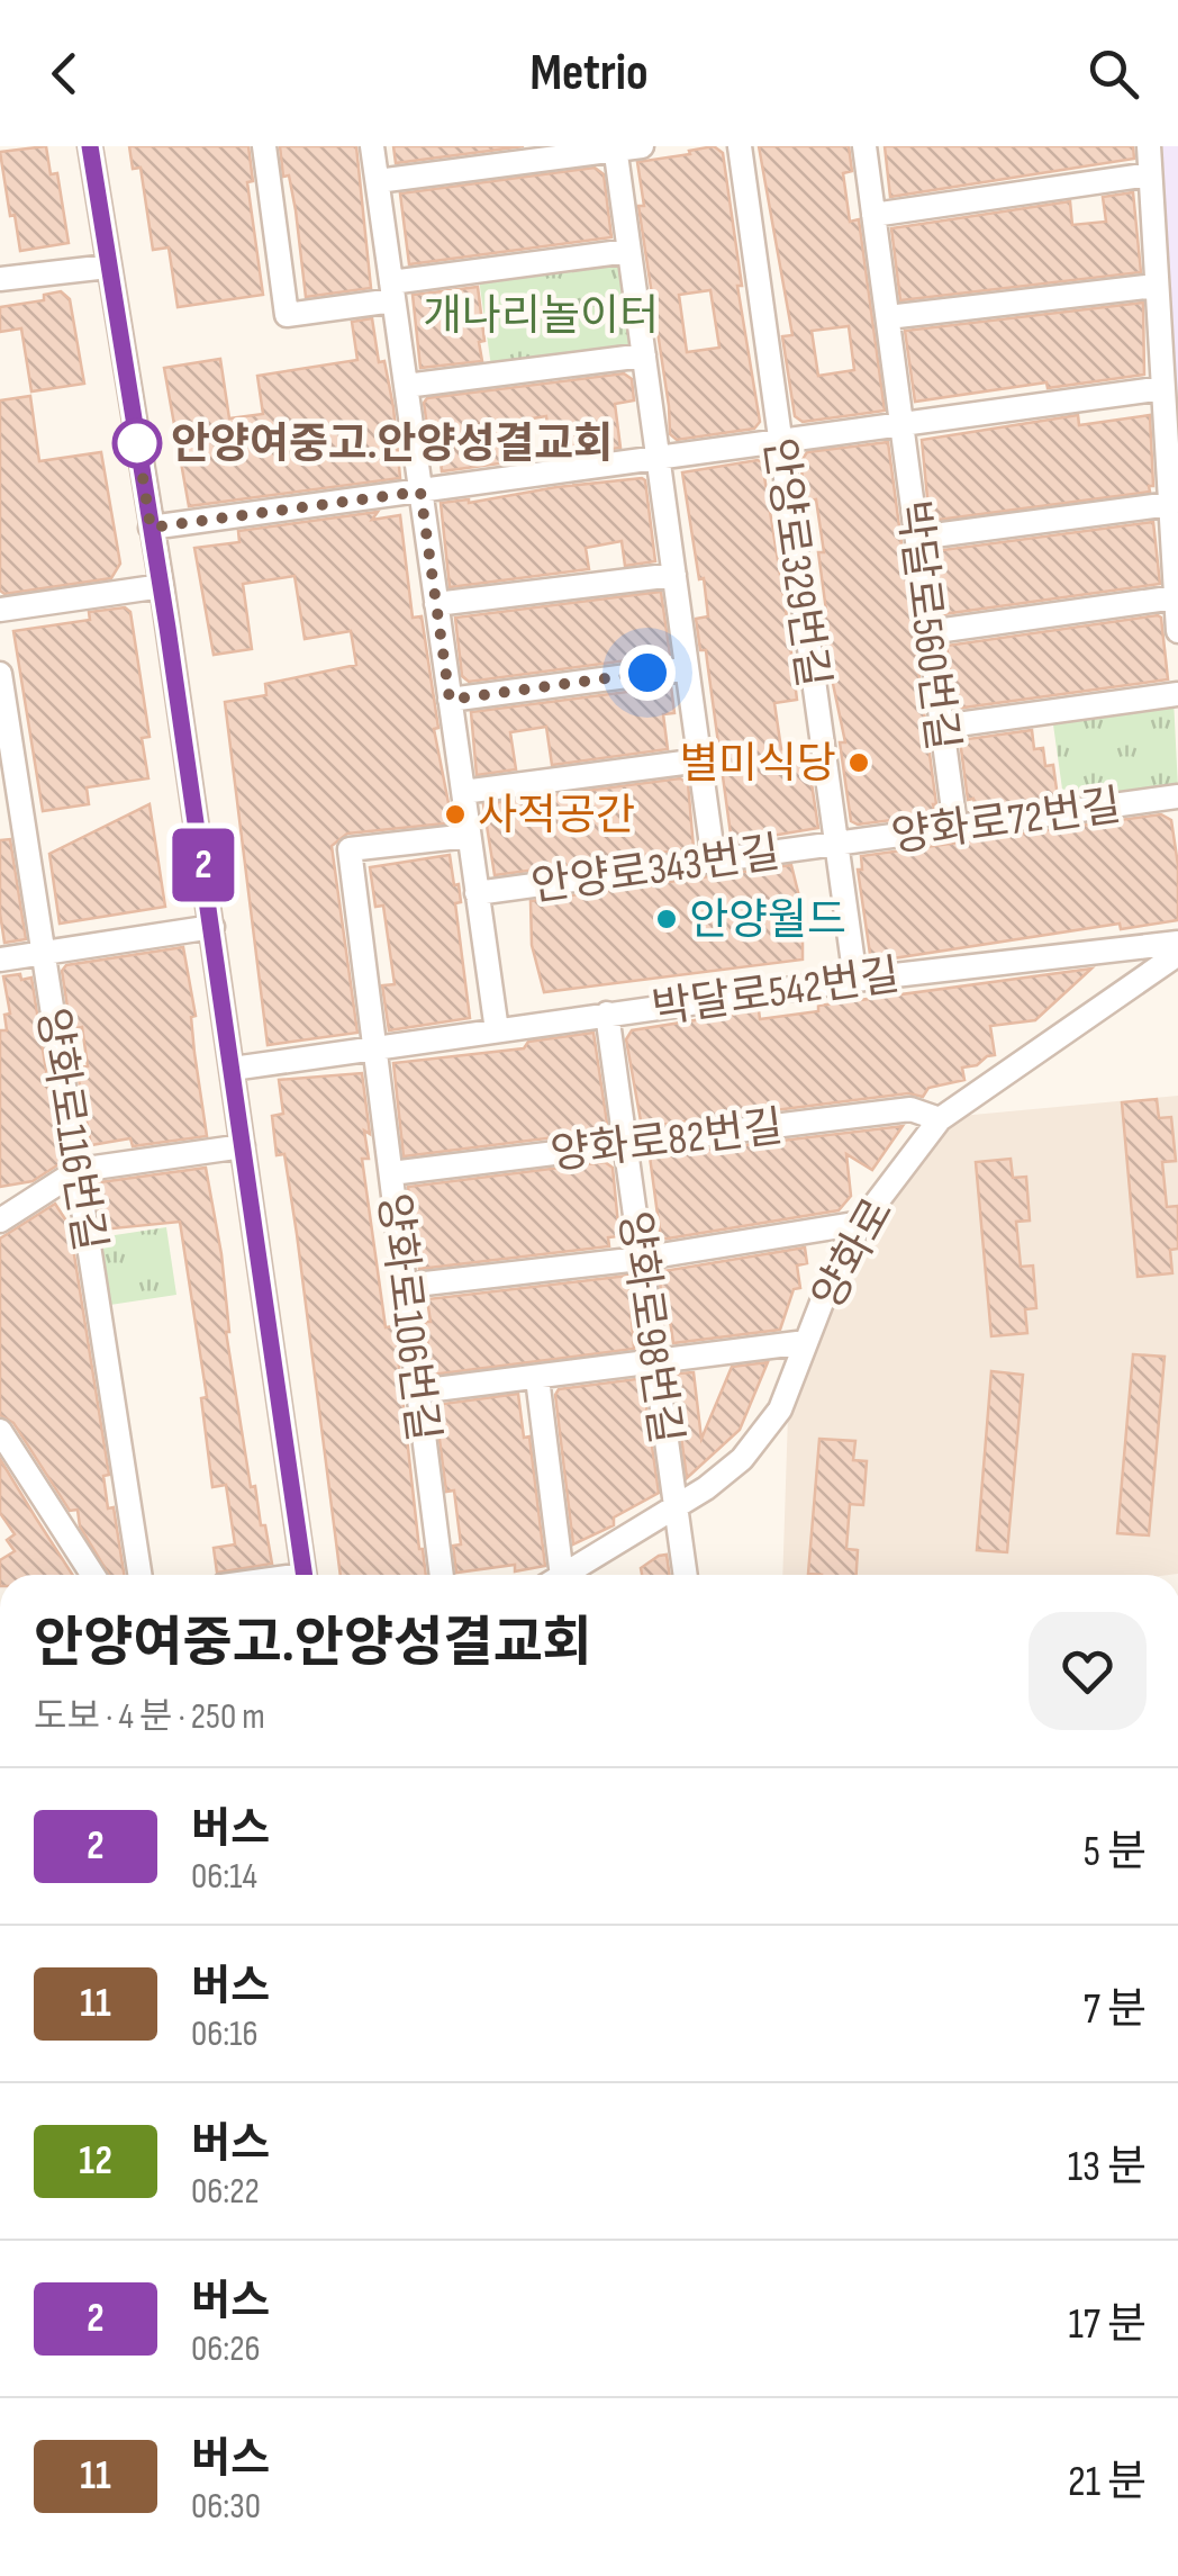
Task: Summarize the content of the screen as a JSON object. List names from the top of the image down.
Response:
{
  "streets": {
    "street": [
      "안양로329번길",
      "박달로560번길",
      "양화로72번길",
      "안양로343번길",
      "박달로542번길",
      "양화로116번길",
      "양화로82번길",
      "양화로",
      "양화로106번길",
      "양화로98번길"
    ]
  },
  "crossings": [
    ["안양로329번길", "양화로72번길"],
    ["안양로329번길", "안양로343번길"],
    ["안양로329번길", "박달로542번길"],
    ["박달로560번길", "양화로72번길"],
    ["양화로72번길", "안양로343번길"],
    ["안양로343번길", "박달로542번길"],
    ["박달로542번길", "양화로106번길"],
    ["박달로542번길", "양화로98번길"],
    ["양화로82번길", "양화로"],
    ["양화로82번길", "양화로106번길"],
    ["양화로82번길", "양화로98번길"],
    ["양화로", "양화로98번길"]
  ],
  "parks": ["개나리놀이터"],
  "places": [
    "안양여중고.안양성결교회",
    "별미식당",
    "사적공간",
    "안양월드"
  ],
  "lines": ["bus line 2"],
  "page": {
    "header": "Metrio",
    "on_map": "2",
    "heading": ["안양여중고.안양성결교회", "도보 · 4 분 · 250 m"],
    "list": [
      {
        "mark": "2",
        "name": "버스",
        "note": "06:14",
        "value": "5 분"
      },
      {
        "mark": "11",
        "name": "버스",
        "note": "06:16",
        "value": "7 분"
      },
      {
        "mark": "12",
        "name": "버스",
        "note": "06:22",
        "value": "13 분"
      },
      {
        "mark": "2",
        "name": "버스",
        "note": "06:26",
        "value": "17 분"
      },
      {
        "mark": "11",
        "name": "버스",
        "note": "06:30",
        "value": "21 분"
      }
    ]
  }
}
